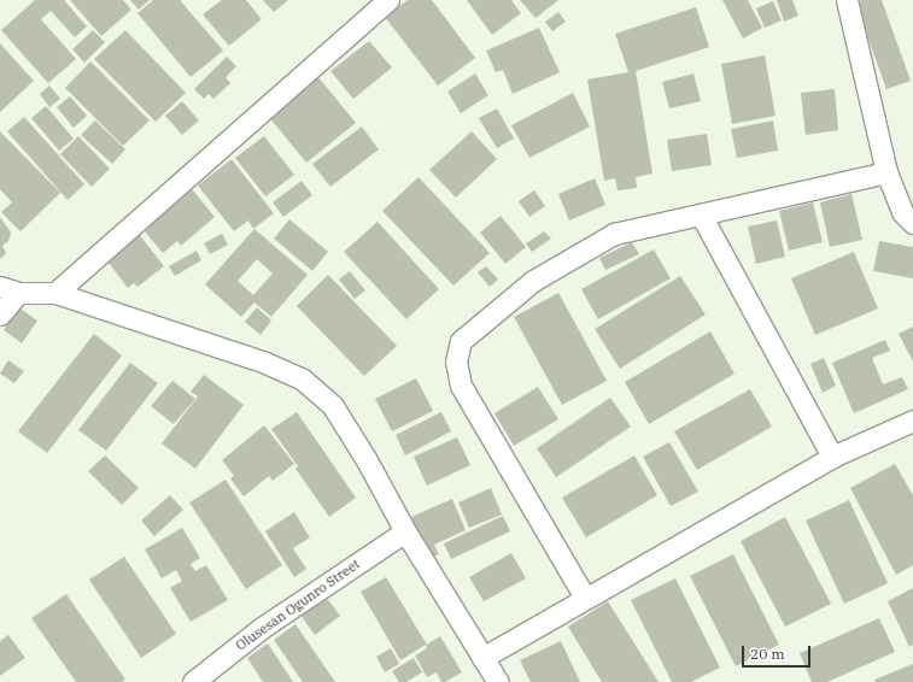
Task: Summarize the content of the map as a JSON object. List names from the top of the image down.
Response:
{
  "streets": {
    "street": ["Olusesan Ogunro Street"]
  },
  "scale_bar": "20 m"
}
